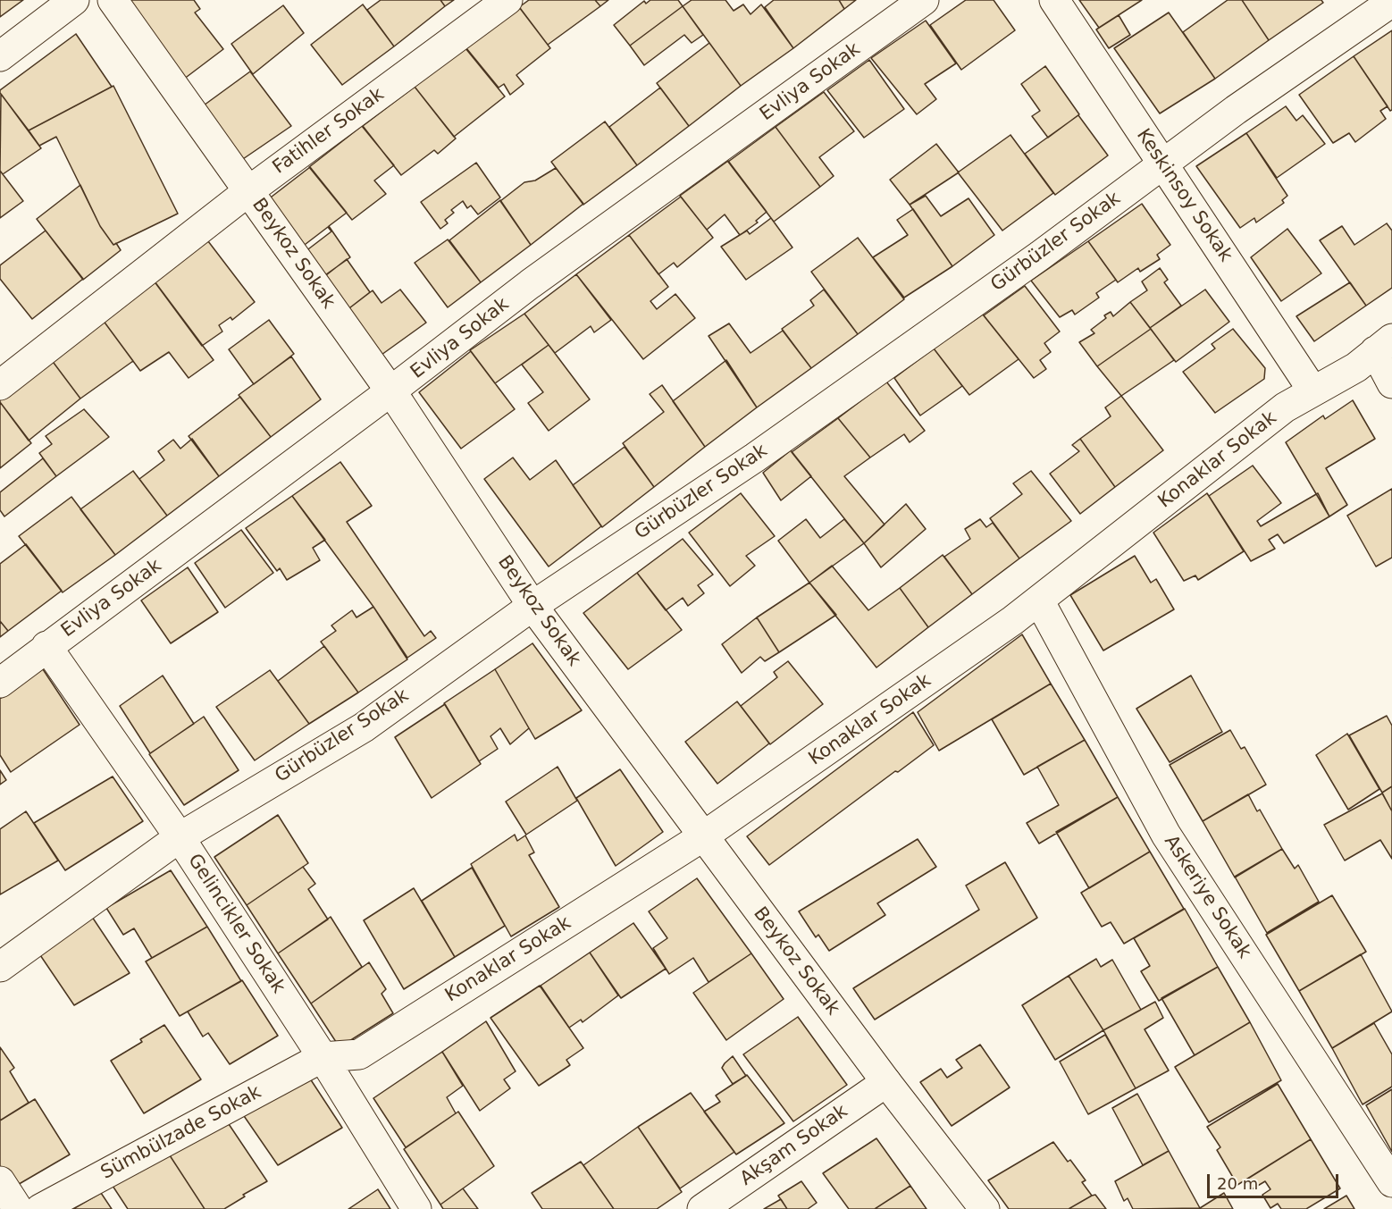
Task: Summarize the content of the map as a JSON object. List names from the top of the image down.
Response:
{
  "streets": {
    "street": [
      "Evliya Sokak",
      "Fatihler Sokak",
      "Keskinsoy Sokak",
      "Gürbüzler Sokak",
      "Beykoz Sokak",
      "Konaklar Sokak",
      "Askeriye Sokak",
      "Gelincikler Sokak",
      "Sümbülzade Sokak",
      "Akşam Sokak"
    ]
  },
  "crossings": [
    ["Evliya Sokak", "Beykoz Sokak"],
    ["Evliya Sokak", "Gelincikler Sokak"],
    ["Fatihler Sokak", "Beykoz Sokak"],
    ["Keskinsoy Sokak", "Gürbüzler Sokak"],
    ["Keskinsoy Sokak", "Konaklar Sokak"],
    ["Gürbüzler Sokak", "Beykoz Sokak"],
    ["Gürbüzler Sokak", "Gelincikler Sokak"],
    ["Beykoz Sokak", "Konaklar Sokak"],
    ["Beykoz Sokak", "Akşam Sokak"],
    ["Konaklar Sokak", "Askeriye Sokak"],
    ["Konaklar Sokak", "Gelincikler Sokak"],
    ["Konaklar Sokak", "Sümbülzade Sokak"],
    ["Gelincikler Sokak", "Sümbülzade Sokak"]
  ],
  "scale_bar": "20 m"
}
